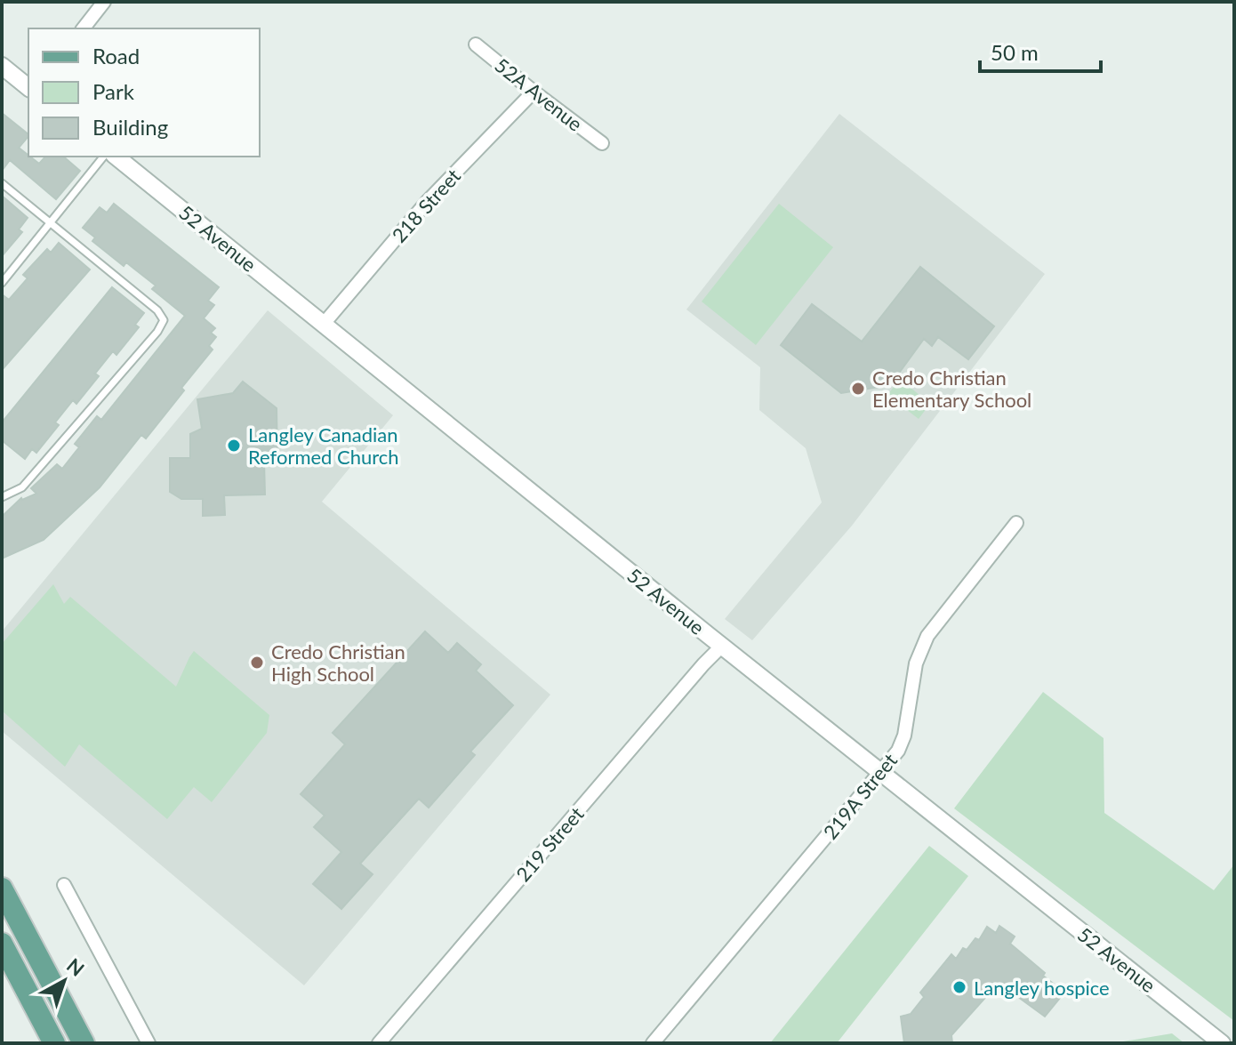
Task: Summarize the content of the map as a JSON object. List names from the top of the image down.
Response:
{
  "streets": {
    "street": [
      "52A Avenue",
      "218 Street",
      "52 Avenue",
      "219A Street",
      "219 Street"
    ]
  },
  "crossings": [
    ["52A Avenue", "218 Street"],
    ["218 Street", "52 Avenue"],
    ["52 Avenue", "219A Street"],
    ["52 Avenue", "219 Street"]
  ],
  "places": [
    "Credo Christian Elementary School",
    "Langley Canadian Reformed Church",
    "Credo Christian High School",
    "Langley hospice"
  ],
  "legend": ["Road", "Park", "Building"],
  "scale_bar": "50 m",
  "north": "top right"
}
